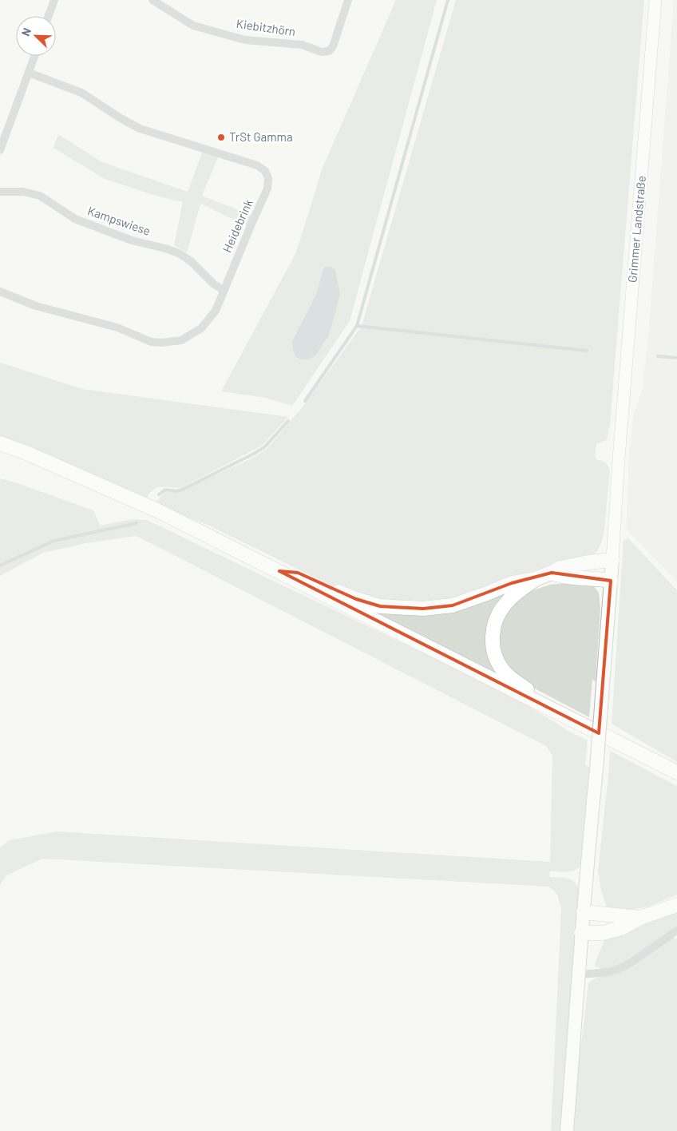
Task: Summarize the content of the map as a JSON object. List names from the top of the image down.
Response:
{
  "streets": {
    "main road": ["Grimmer Landstraße"],
    "street": ["Kiebitzhörn", "Kampswiese", "Heidebrink"]
  },
  "crossings": [
    ["Kampswiese", "Heidebrink"]
  ],
  "places": ["TrSt Gamma"],
  "north": "top left"
}
